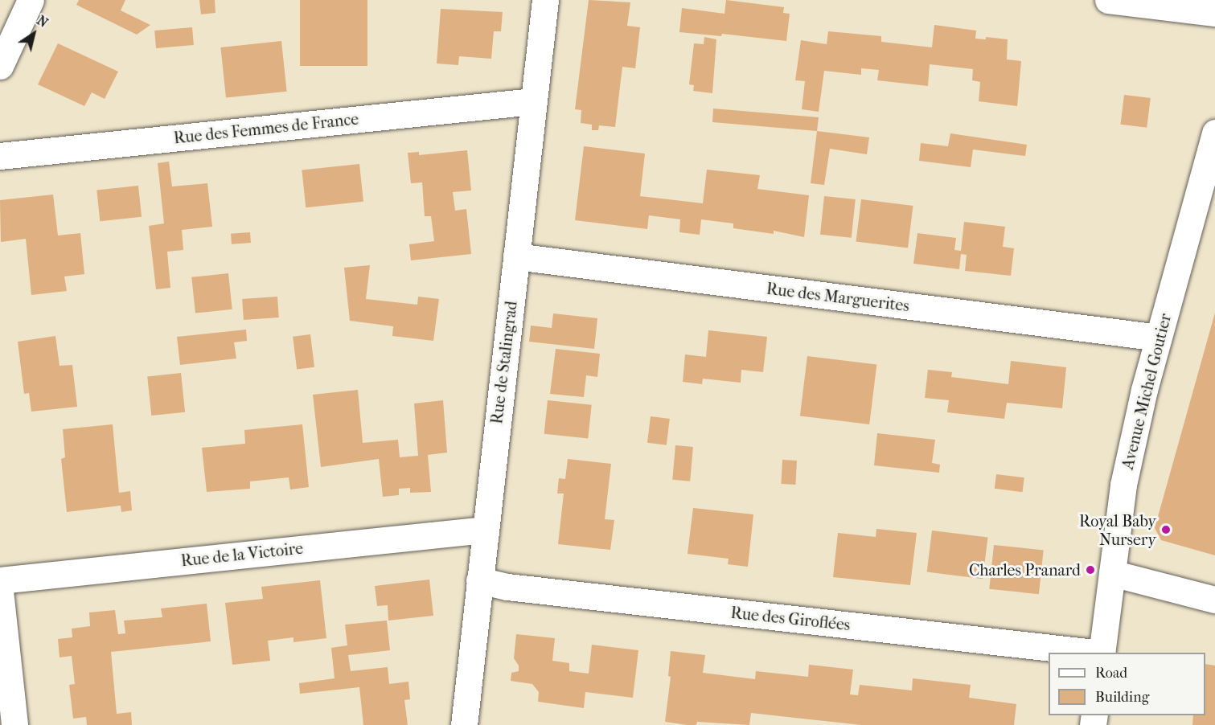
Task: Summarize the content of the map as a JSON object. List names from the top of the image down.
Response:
{
  "streets": {
    "street": [
      "Rue des Femmes de France",
      "Rue des Marguerites",
      "Rue de Stalingrad",
      "Avenue Michel Goutier",
      "Rue de la Victoire",
      "Rue des Giroflées"
    ]
  },
  "crossings": [
    ["Rue des Femmes de France", "Rue de Stalingrad"],
    ["Rue des Marguerites", "Rue de Stalingrad"],
    ["Rue des Marguerites", "Avenue Michel Goutier"],
    ["Rue de Stalingrad", "Rue de la Victoire"],
    ["Rue de Stalingrad", "Rue des Giroflées"]
  ],
  "places": ["Royal Baby Nursery", "Charles Pranard"],
  "legend": ["Road", "Building"],
  "north": "top right"
}
